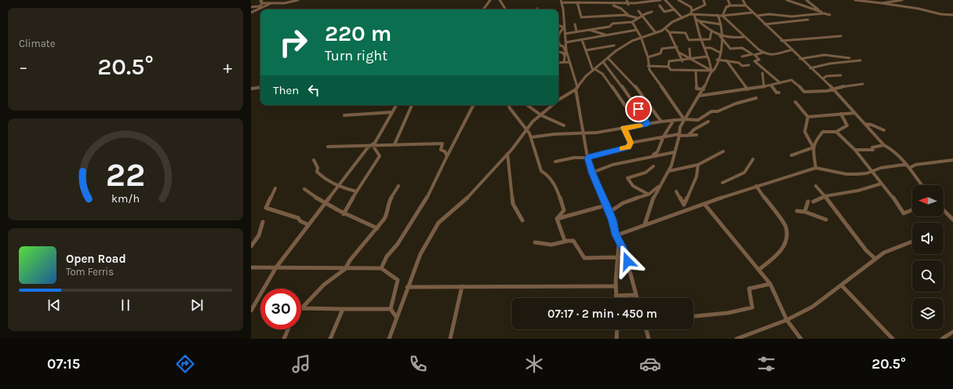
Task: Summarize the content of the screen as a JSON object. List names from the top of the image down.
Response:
{
  "north": "left",
  "page": {
    "tile": "Climate",
    "turn": ["220 m", "Turn right"],
    "heat": ["−", "20.5°", "+"],
    "then": "Then",
    "song": ["Open Road", "Tom Ferris"],
    "limit": "30",
    "trip": "07:17 · 2 min · 450 m",
    "tabs": ["07:15", "20.5°"],
    "gauge": ["22", "km/h"]
  }
}
